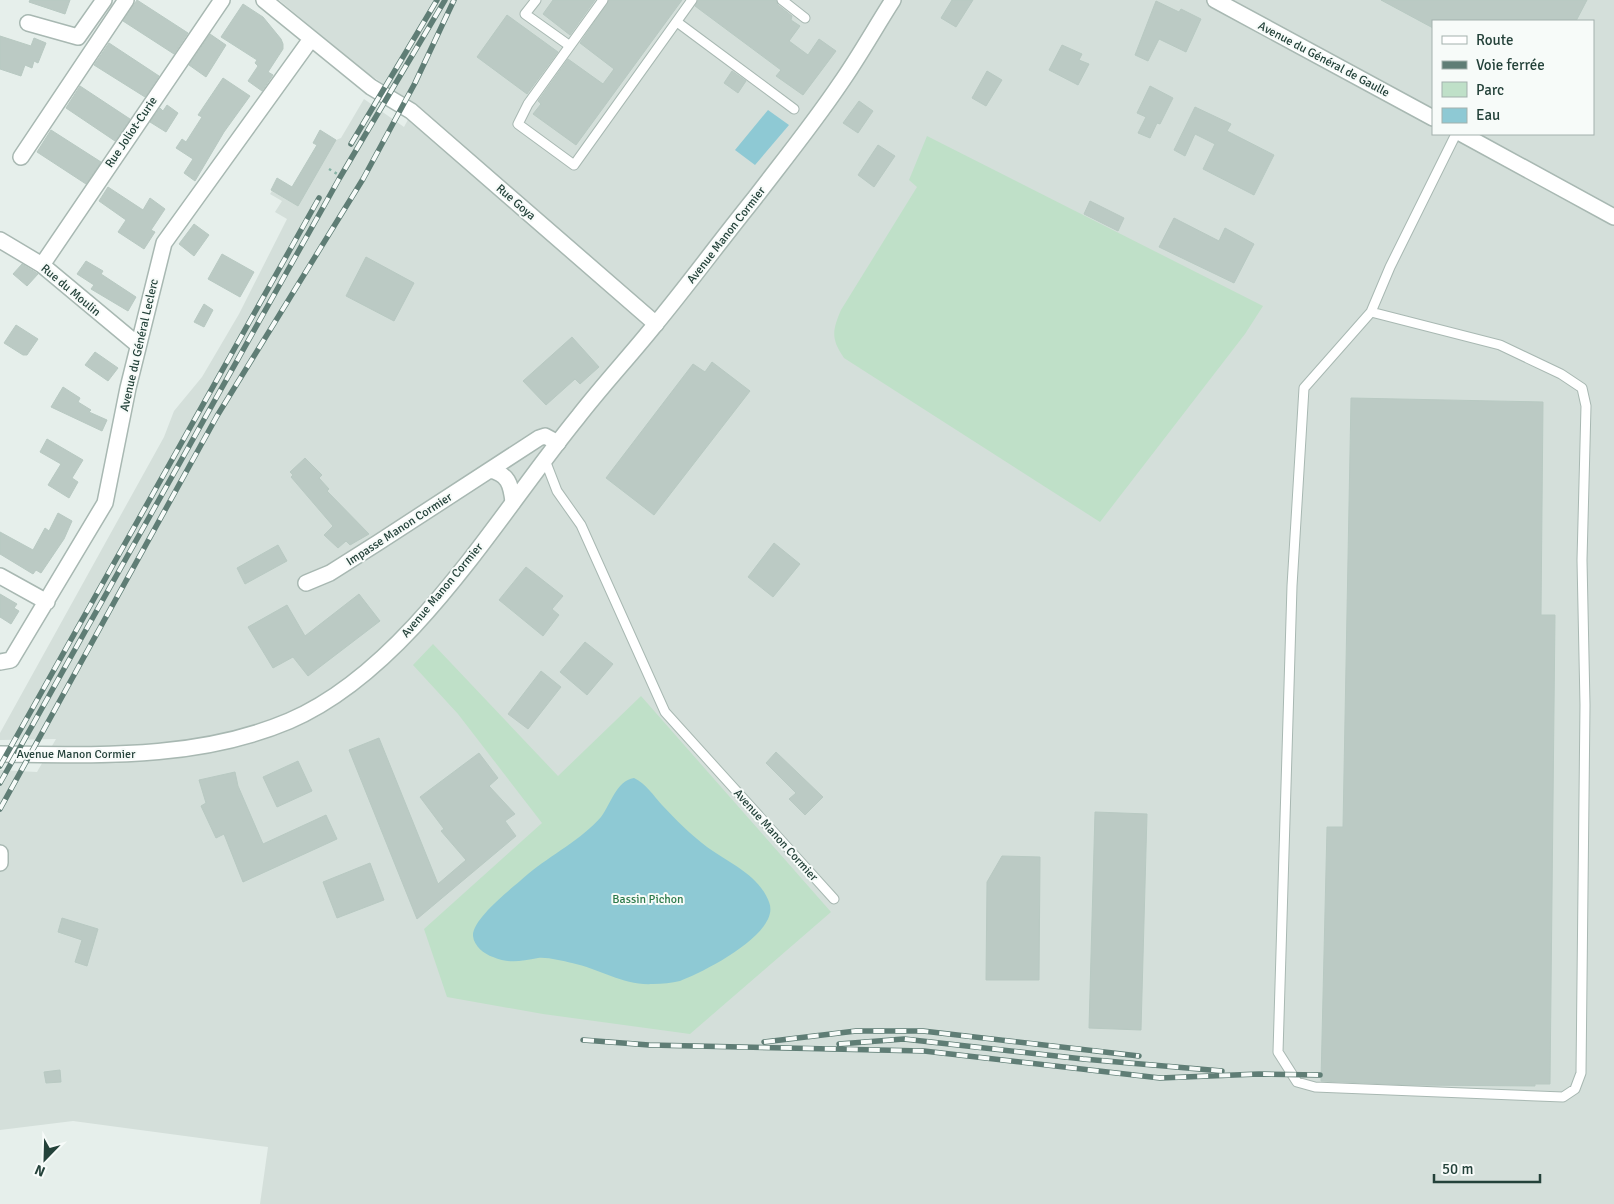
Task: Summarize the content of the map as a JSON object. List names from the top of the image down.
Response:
{
  "streets": {
    "street": [
      "Avenue du Général de Gaulle",
      "Rue Joliot-Curie",
      "Rue Goya",
      "Avenue Manon Cormier",
      "Rue du Moulin",
      "Avenue du Général Leclerc",
      "Impasse Manon Cormier"
    ]
  },
  "crossings": [
    ["Rue Joliot-Curie", "Rue du Moulin"],
    ["Rue Goya", "Avenue Manon Cormier"],
    ["Rue Goya", "Avenue du Général Leclerc"],
    ["Avenue Manon Cormier", "Impasse Manon Cormier"],
    ["Rue du Moulin", "Avenue du Général Leclerc"]
  ],
  "parks": ["Bassin Pichon"],
  "legend": [
    "Route",
    "Voie ferrée",
    "Parc",
    "Eau"
  ],
  "scale_bar": "50 m",
  "north": "bottom left"
}
